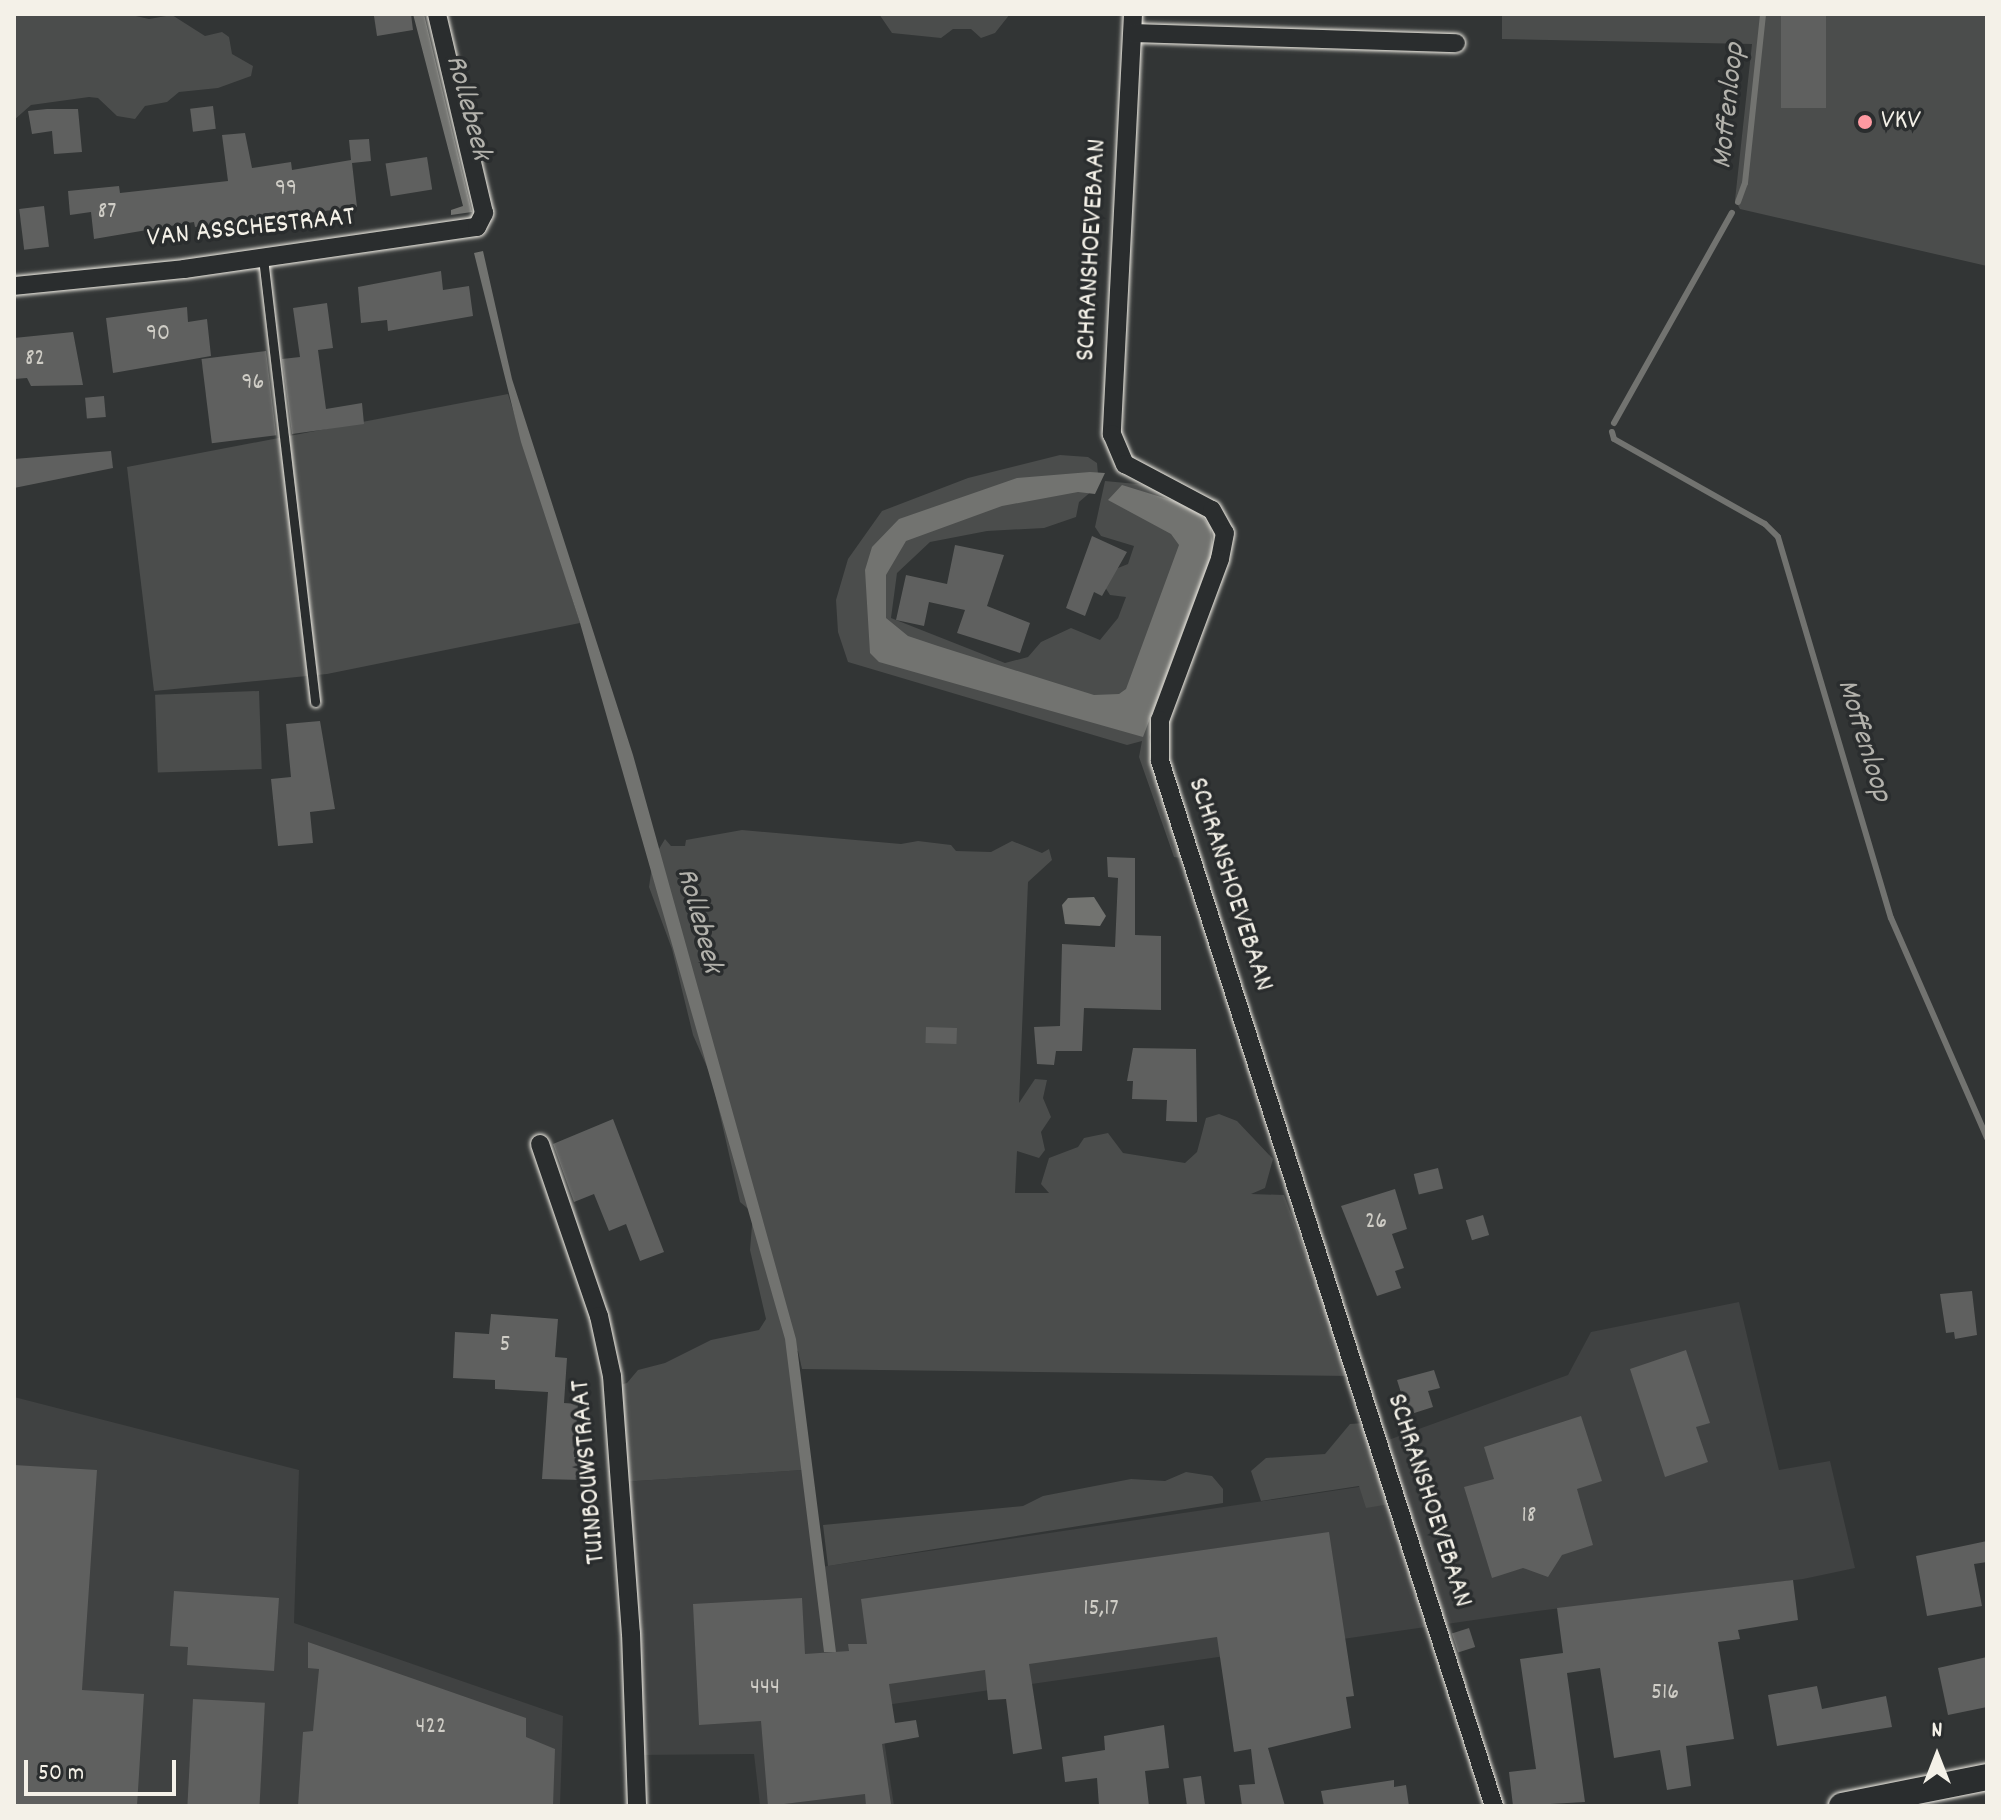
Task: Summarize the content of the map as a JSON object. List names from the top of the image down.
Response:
{
  "streets": {
    "street": ["VAN ASSCHESTRAAT", "SCHRANSHOEVEBAAN", "TUINBOUWSTRAAT"]
  },
  "water": ["Moffenloop", "Rollebeek"],
  "places": ["VKV"],
  "house_numbers": [
    "99",
    "87",
    "90",
    "82",
    "96",
    "26",
    "5",
    "18",
    "15,17",
    "444",
    "516",
    "422"
  ],
  "scale_bar": "50 m",
  "north": "top"
}
